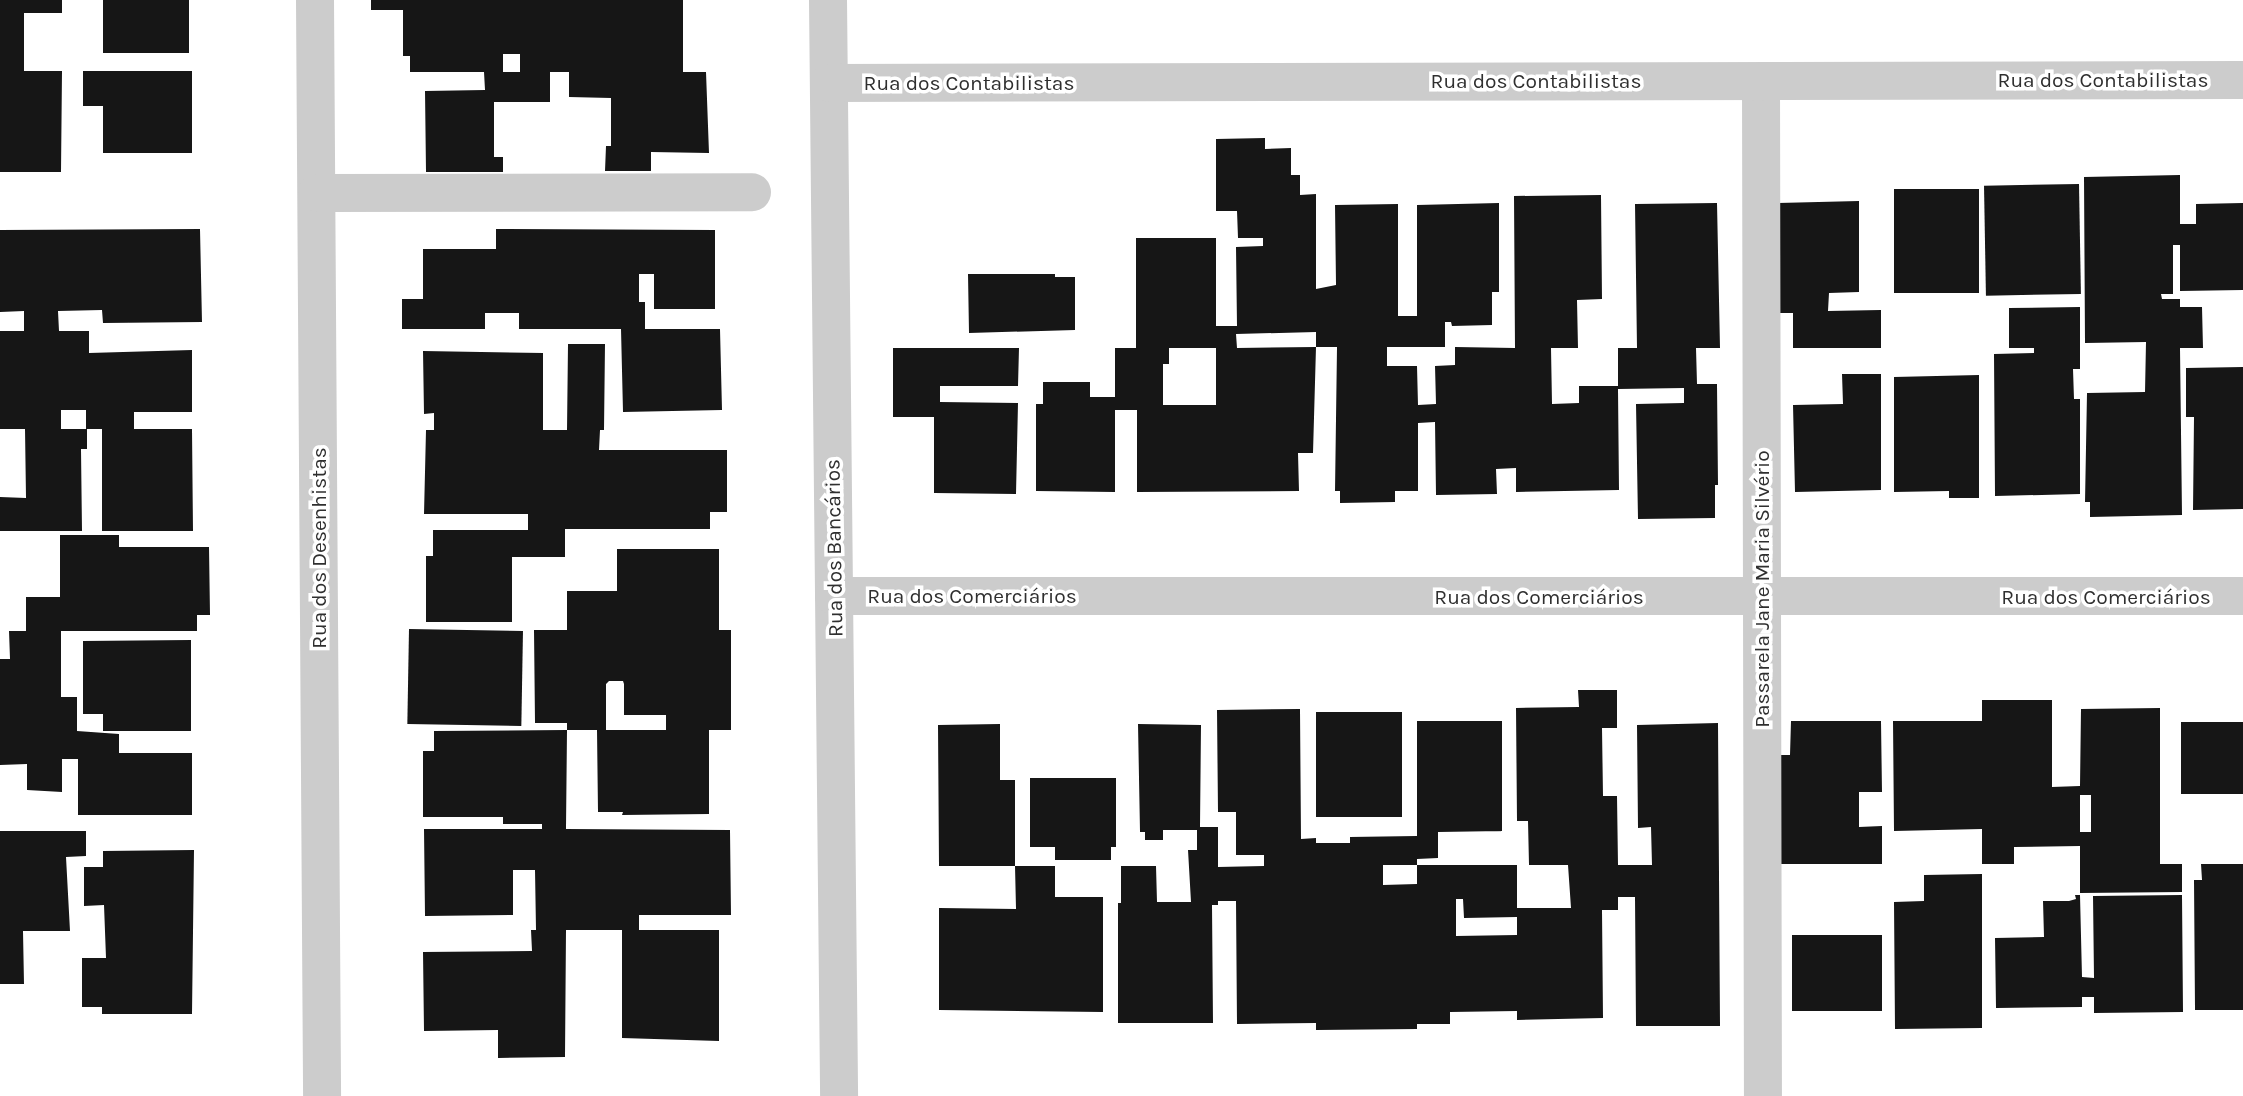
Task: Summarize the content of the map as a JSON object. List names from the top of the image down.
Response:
{
  "streets": {
    "street": [
      "Rua dos Contabilistas",
      "Rua dos Desenhistas",
      "Rua dos Bancários",
      "Passarela Jane Maria Silvério",
      "Rua dos Comerciários"
    ]
  },
  "crossings": [
    ["Rua dos Contabilistas", "Rua dos Bancários"],
    ["Rua dos Contabilistas", "Passarela Jane Maria Silvério"],
    ["Rua dos Bancários", "Rua dos Comerciários"],
    ["Passarela Jane Maria Silvério", "Rua dos Comerciários"]
  ]
}
